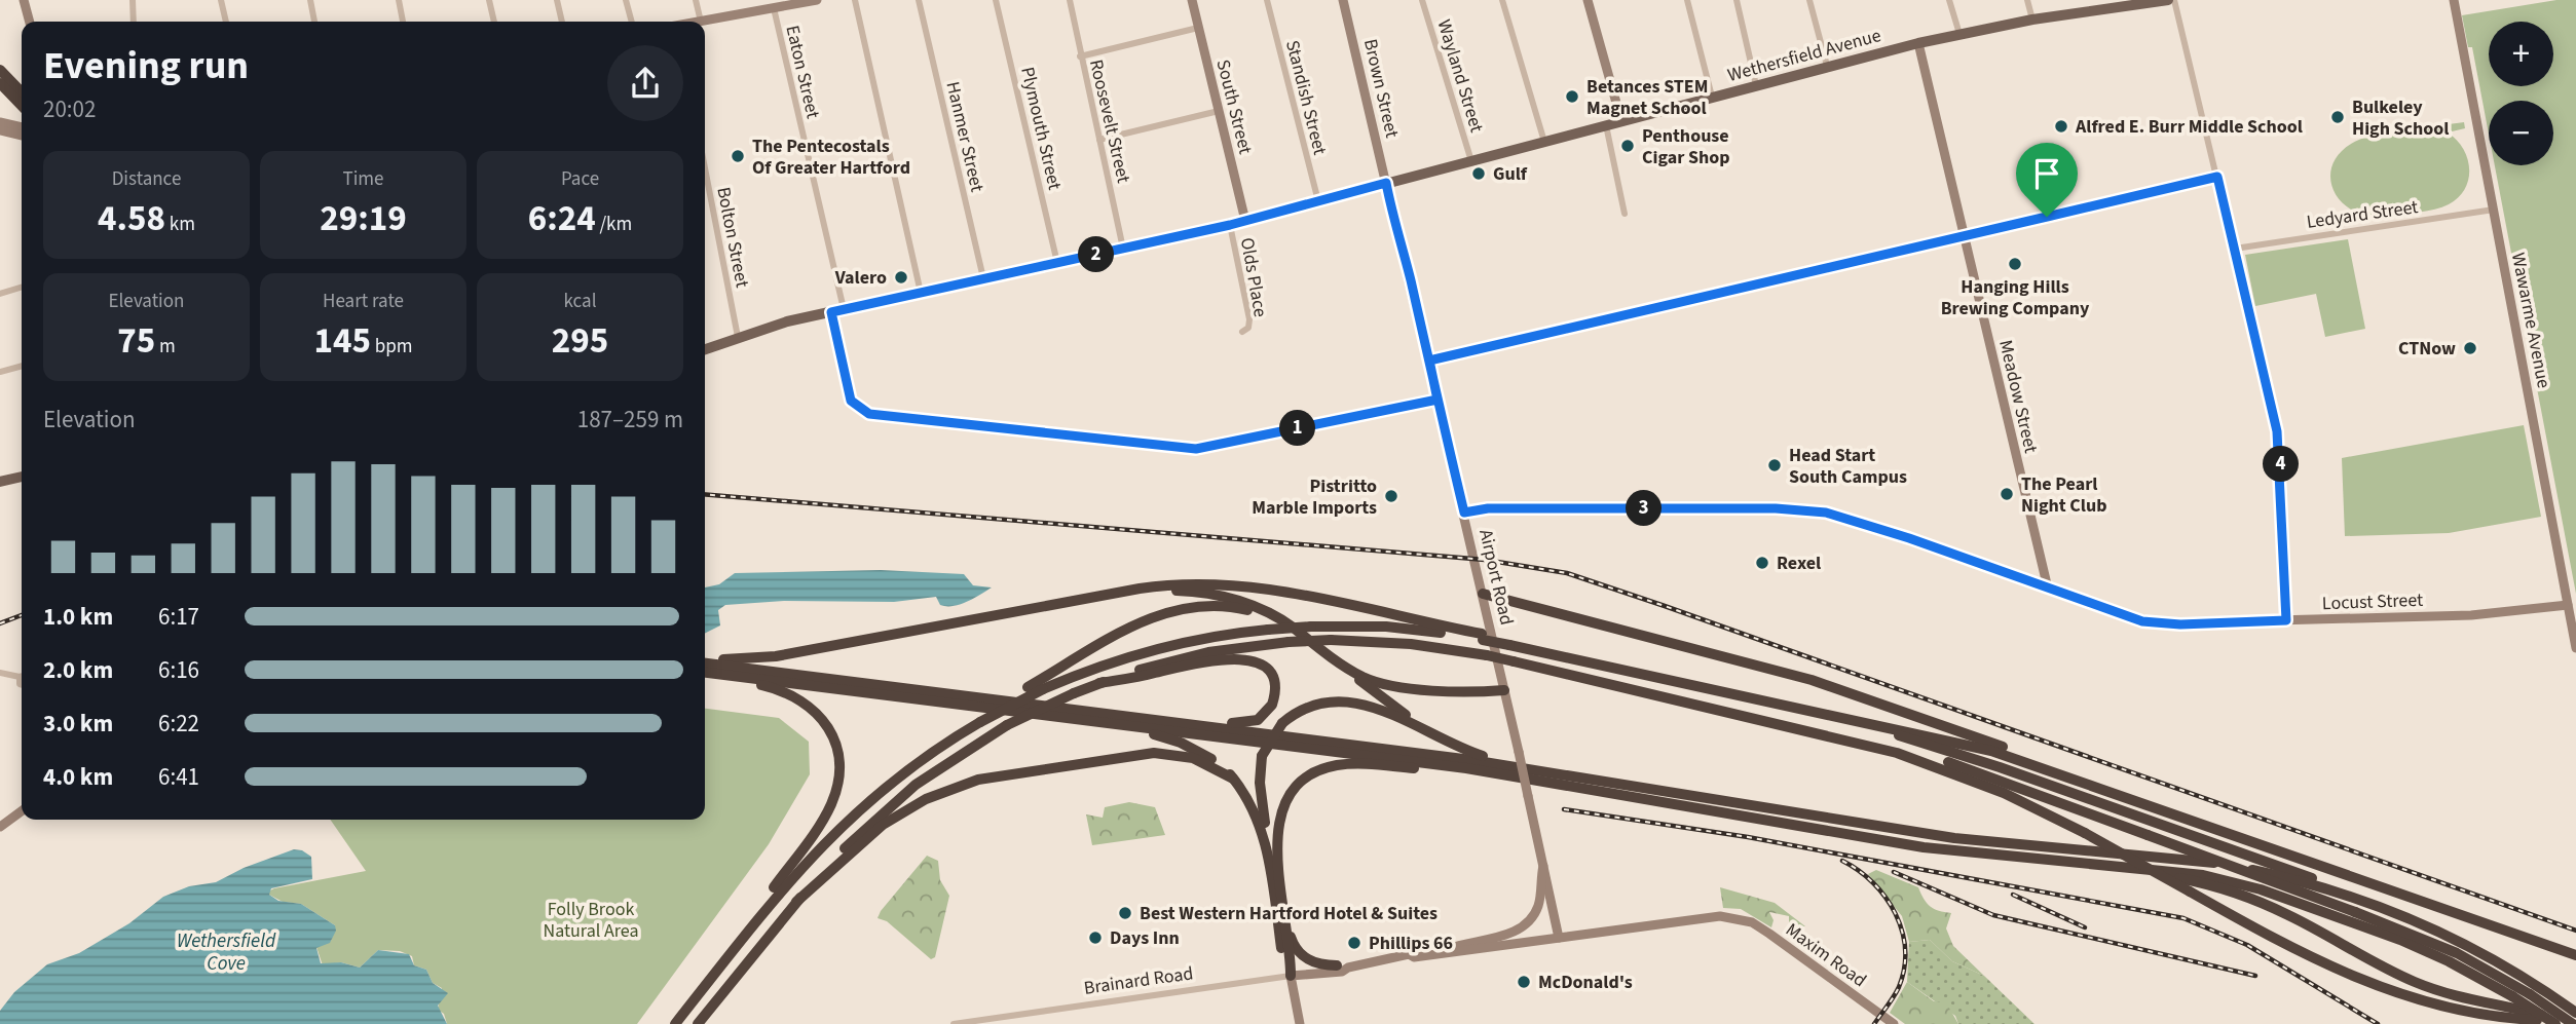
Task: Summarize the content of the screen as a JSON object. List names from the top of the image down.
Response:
{
  "streets": {
    "main road": ["Wethersfield Avenue"],
    "street": [
      "Eaton Street",
      "Wayland Street",
      "Brown Street",
      "Standish Street",
      "South Street",
      "Roosevelt Street",
      "Plymouth Street",
      "Hanmer Street",
      "Ledyard Street",
      "Bolton Street",
      "Olds Place",
      "Wawarme Avenue",
      "Meadow Street",
      "Airport Road",
      "Locust Street",
      "Maxim Road",
      "Brainard Road"
    ]
  },
  "crossings": [
    ["Wethersfield Avenue", "Eaton Street"],
    ["Wethersfield Avenue", "Wayland Street"],
    ["Wethersfield Avenue", "Brown Street"],
    ["Wethersfield Avenue", "Standish Street"],
    ["Wethersfield Avenue", "South Street"],
    ["Wethersfield Avenue", "Roosevelt Street"],
    ["Wethersfield Avenue", "Plymouth Street"],
    ["Wethersfield Avenue", "Hanmer Street"],
    ["Wethersfield Avenue", "Bolton Street"],
    ["Wethersfield Avenue", "Olds Place"],
    ["Wethersfield Avenue", "Meadow Street"],
    ["Wethersfield Avenue", "Airport Road"],
    ["Brown Street", "Airport Road"],
    ["Ledyard Street", "Wawarme Avenue"],
    ["Wawarme Avenue", "Locust Street"],
    ["Meadow Street", "Locust Street"],
    ["Airport Road", "Locust Street"],
    ["Airport Road", "Brainard Road"],
    ["Maxim Road", "Brainard Road"]
  ],
  "water": ["Wethersfield Cove"],
  "parks": ["Folly Brook Natural Area"],
  "places": [
    "Betances STEM Magnet School",
    "Bulkeley High School",
    "Alfred E. Burr Middle School",
    "Penthouse Cigar Shop",
    "The Pentecostals Of Greater Hartford",
    "Gulf",
    "Hanging Hills Brewing Company",
    "Valero",
    "CTNow",
    "Head Start South Campus",
    "The Pearl Night Club",
    "Pistritto Marble Imports",
    "Rexel",
    "Best Western Hartford Hotel & Suites",
    "Days Inn",
    "Phillips 66",
    "McDonald's"
  ],
  "page": {
    "map_buttons": ["+", "−"],
    "heading": ["Evening run", "20:02"],
    "stats": [
      ["Distance", "4.58 km"],
      ["Time", "29:19"],
      ["Pace", "6:24 /km"],
      ["Elevation", "75 m"],
      ["Heart rate", "145 bpm"],
      ["kcal", "295"]
    ],
    "pins": [
      "2",
      "1",
      "4",
      "3"
    ],
    "chart": ["Elevation", "187–259 m"],
    "list": [
      {
        "name": "1.0 km",
        "note": "6:17"
      },
      {
        "name": "2.0 km",
        "note": "6:16"
      },
      {
        "name": "3.0 km",
        "note": "6:22"
      },
      {
        "name": "4.0 km",
        "note": "6:41"
      }
    ]
  }
}
